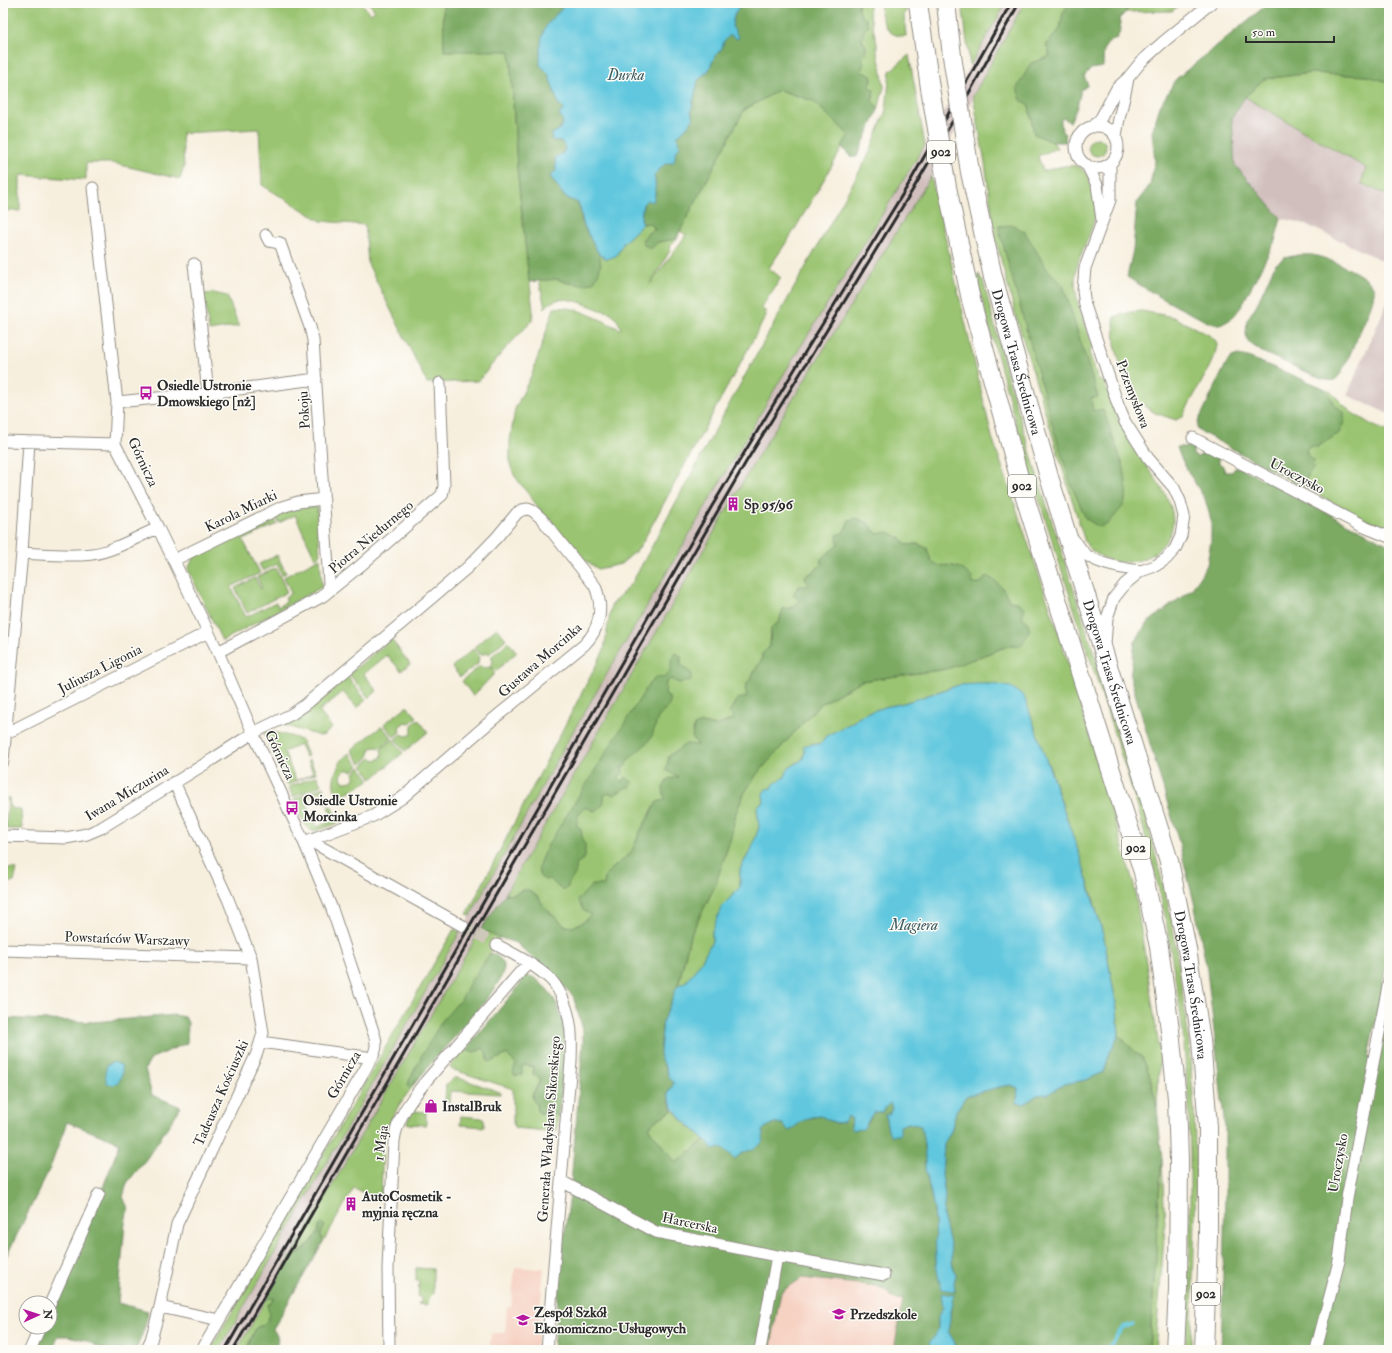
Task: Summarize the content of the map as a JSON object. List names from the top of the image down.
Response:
{
  "streets": {
    "main road": ["902", "Drogowa Trasa Średnicowa"],
    "street": [
      "Przemysłowa",
      "Pokoju",
      "Górnicza",
      "Uroczysko",
      "Karola Miarki",
      "Piotra Niedurnego",
      "Gustawa Morcinka",
      "Juliusza Ligonia",
      "Iwana Miczurina",
      "Powstańców Warszawy",
      "Tadeusza Kościuszki",
      "Generała Władysława Sikorskiego",
      "1 Maja",
      "Harcerska"
    ]
  },
  "crossings": [
    ["Pokoju", "Karola Miarki"],
    ["Pokoju", "Piotra Niedurnego"],
    ["Górnicza", "Karola Miarki"],
    ["Górnicza", "Piotra Niedurnego"],
    ["Górnicza", "Gustawa Morcinka"],
    ["Górnicza", "Juliusza Ligonia"],
    ["Górnicza", "Iwana Miczurina"],
    ["Gustawa Morcinka", "Iwana Miczurina"],
    ["Iwana Miczurina", "Tadeusza Kościuszki"],
    ["Powstańców Warszawy", "Tadeusza Kościuszki"],
    ["Generała Władysława Sikorskiego", "1 Maja"],
    ["Generała Władysława Sikorskiego", "Harcerska"]
  ],
  "water": ["Durka", "Magiera"],
  "places": {
    "bus stop": ["Osiedle Ustronie Dmowskiego [nż]", "Osiedle Ustronie Morcinka"],
    "building": ["Sp 95/96", "AutoCosmetik - myjnia ręczna"],
    "shop": ["InstalBruk"],
    "school or university": ["Przedszkole", "Zespół Szkół Ekonomiczno-Usługowych"]
  },
  "scale_bar": "50 m",
  "north": "right"
}
